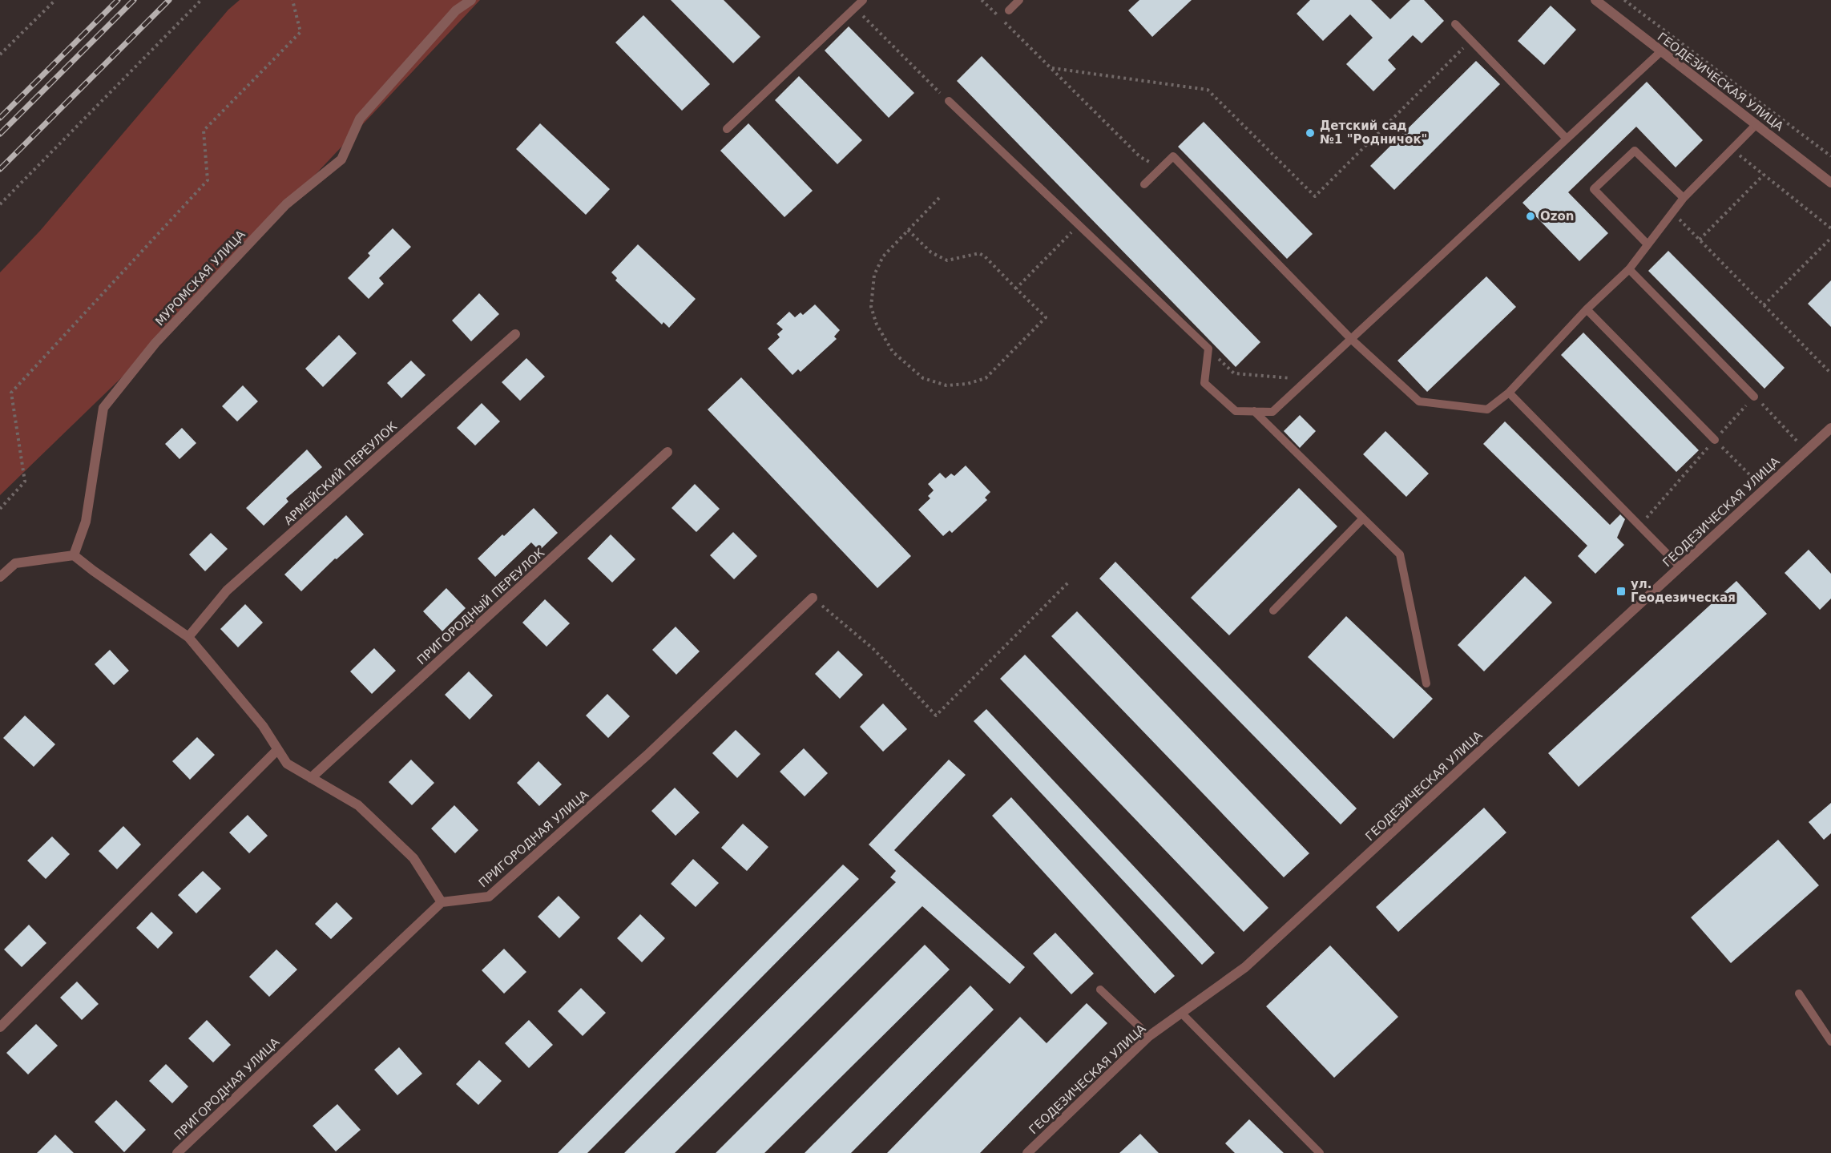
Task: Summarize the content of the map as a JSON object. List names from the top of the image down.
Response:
{
  "streets": {
    "street": [
      "ГЕОДЕЗИЧЕСКАЯ УЛИЦА",
      "МУРОМСКАЯ УЛИЦА",
      "АРМЕЙСКИЙ ПЕРЕУЛОК",
      "ПРИГОРОДНЫЙ ПЕРЕУЛОК",
      "ПРИГОРОДНАЯ УЛИЦА"
    ]
  },
  "places": {
    "other": ["Детский сад №1 \"Родничок\"", "Ozon"],
    "transit": ["ул. Геодезическая"]
  }
}
